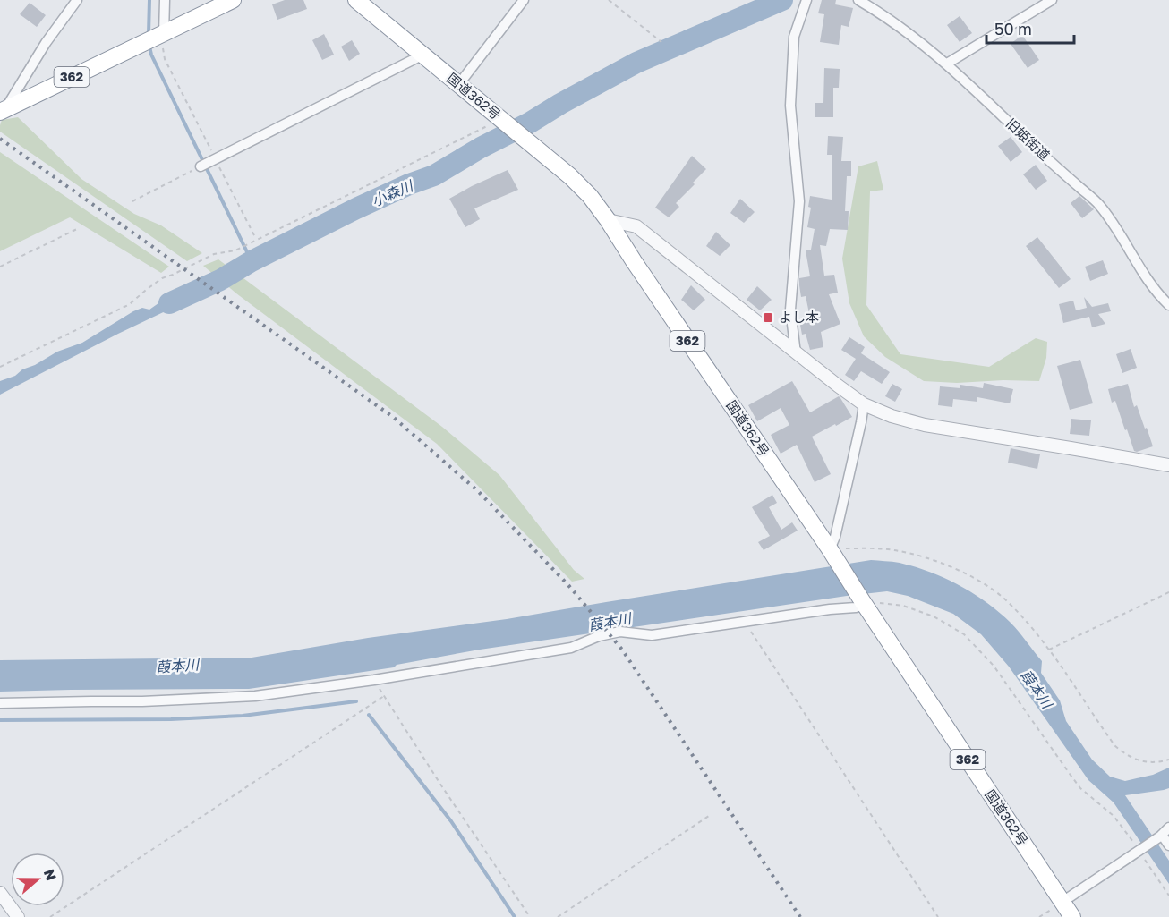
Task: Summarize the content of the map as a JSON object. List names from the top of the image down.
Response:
{
  "streets": {
    "highway": ["362", "国道362号"],
    "street": ["旧姫街道"]
  },
  "water": ["小森川", "葭本川"],
  "places": {
    "transit": ["よし本"]
  },
  "scale_bar": "50 m",
  "north": "right"
}
